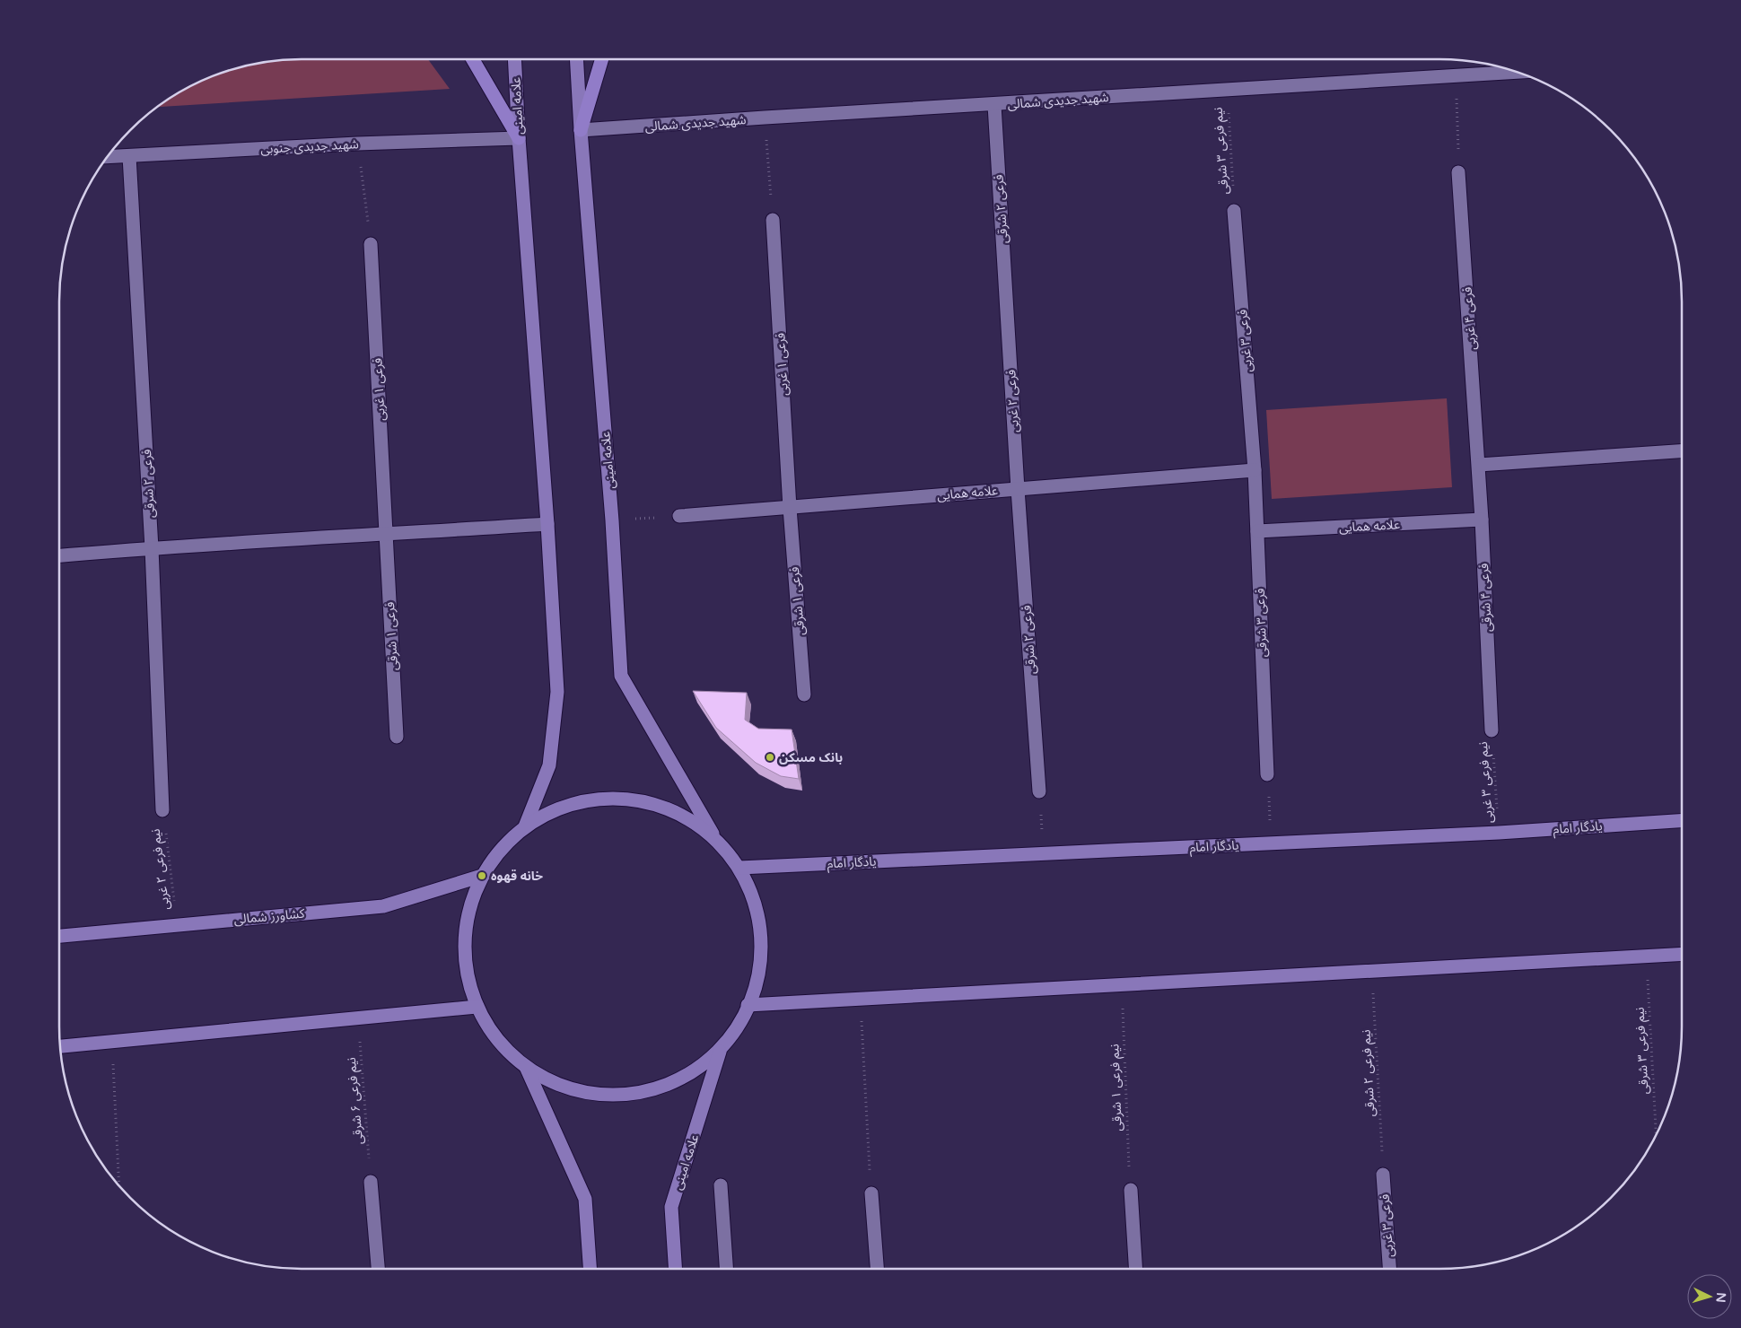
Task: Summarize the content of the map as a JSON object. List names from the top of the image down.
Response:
{
  "streets": {
    "main road": ["علامه امینی", "یادگار امام", "کشاورز شمالی"],
    "street": [
      "شهید جدیدی شمالی",
      "شهید جدیدی جنوبی",
      "فرعی ۲ شرقی",
      "فرعی ۴ غربی",
      "فرعی ۳ غربی",
      "فرعی ۱ غربی",
      "فرعی ۲ غربی",
      "علامه همایی",
      "فرعی ۴ شرقی",
      "فرعی ۱ شرقی",
      "فرعی ۳ شرقی"
    ],
    "path": [
      "نیم فرعی ۳ شرقی",
      "نیم فرعی ۳ غربی",
      "نیم فرعی ۲ غربی",
      "نیم فرعی ۲ شرقی",
      "نیم فرعی ۱ شرقی",
      "نیم فرعی ۶ شرقی"
    ]
  },
  "crossings": [
    ["شهید جدیدی شمالی", "علامه امینی"],
    ["شهید جدیدی شمالی", "نیم فرعی ۳ شرقی"],
    ["شهید جدیدی شمالی", "فرعی ۲ شرقی"],
    ["علامه امینی", "شهید جدیدی جنوبی"],
    ["شهید جدیدی جنوبی", "فرعی ۲ شرقی"],
    ["نیم فرعی ۳ شرقی", "فرعی ۳ غربی"],
    ["فرعی ۲ شرقی", "فرعی ۲ غربی"],
    ["فرعی ۲ شرقی", "علامه همایی"],
    ["فرعی ۲ شرقی", "نیم فرعی ۲ غربی"],
    ["فرعی ۴ غربی", "فرعی ۴ شرقی"],
    ["فرعی ۳ غربی", "علامه همایی"],
    ["فرعی ۳ غربی", "فرعی ۳ شرقی"],
    ["فرعی ۳ غربی", "نیم فرعی ۲ شرقی"],
    ["فرعی ۱ غربی", "علامه همایی"],
    ["فرعی ۱ غربی", "فرعی ۱ شرقی"],
    ["فرعی ۲ غربی", "علامه همایی"],
    ["علامه همایی", "فرعی ۴ شرقی"],
    ["علامه همایی", "فرعی ۱ شرقی"],
    ["علامه همایی", "فرعی ۳ شرقی"],
    ["فرعی ۴ شرقی", "نیم فرعی ۳ غربی"],
    ["نیم فرعی ۳ غربی", "یادگار امام"],
    ["نیم فرعی ۲ غربی", "کشاورز شمالی"]
  ],
  "places": ["بانک مسکن", "خانه قهوه"],
  "north": "right"
}
